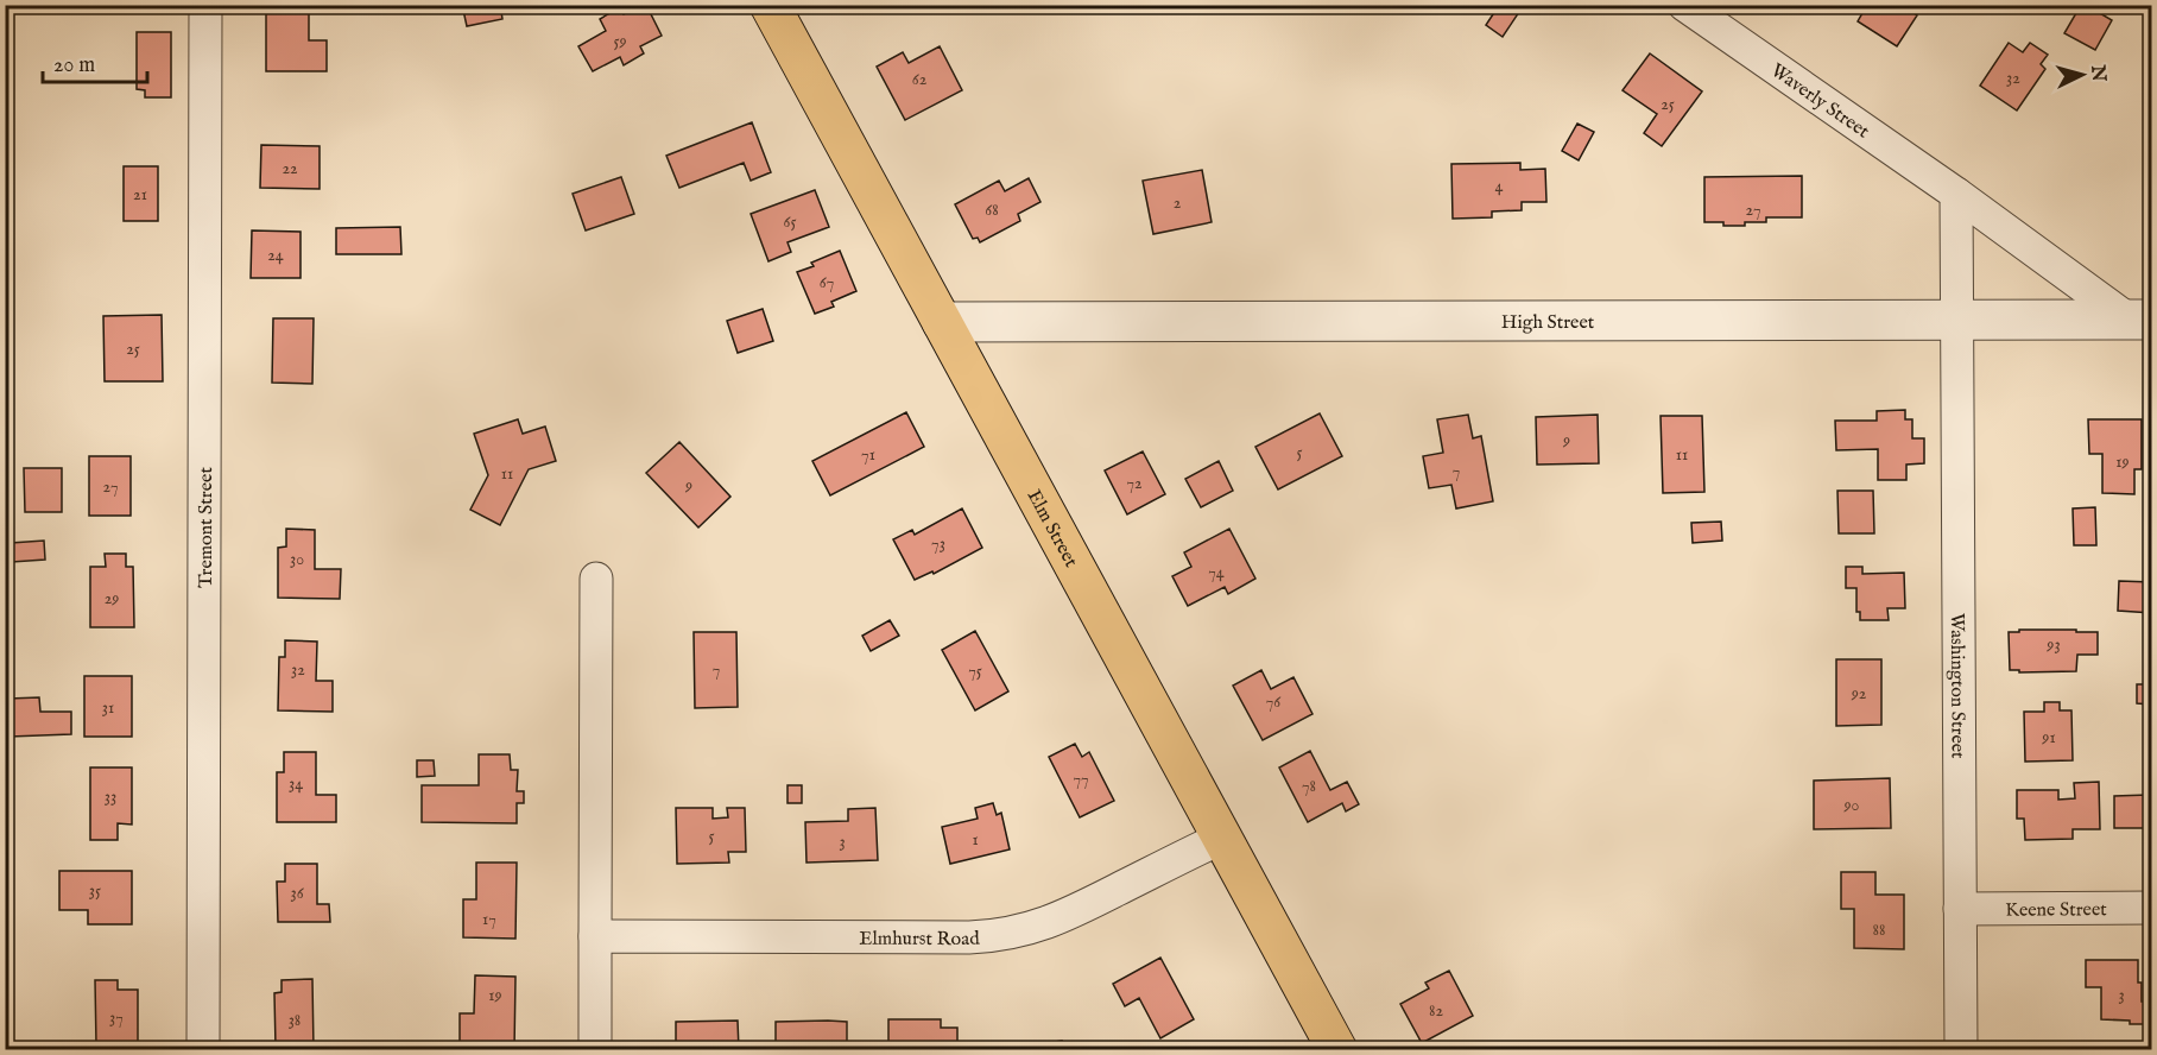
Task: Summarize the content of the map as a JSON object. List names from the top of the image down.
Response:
{
  "streets": {
    "main road": ["Elm Street"],
    "street": [
      "Waverly Street",
      "High Street",
      "Tremont Street",
      "Washington Street",
      "Keene Street",
      "Elmhurst Road"
    ]
  },
  "crossings": [
    ["Waverly Street", "High Street"],
    ["High Street", "Elm Street"],
    ["High Street", "Washington Street"],
    ["Elm Street", "Elmhurst Road"],
    ["Washington Street", "Keene Street"]
  ],
  "house_numbers": [
    "59",
    "32",
    "62",
    "25",
    "22",
    "4",
    "21",
    "2",
    "68",
    "27",
    "65",
    "24",
    "67",
    "25",
    "9",
    "5",
    "71",
    "11",
    "19",
    "7",
    "11",
    "72",
    "9",
    "27",
    "73",
    "30",
    "74",
    "29",
    "93",
    "32",
    "7",
    "75",
    "92",
    "76",
    "31",
    "91",
    "77",
    "34",
    "78",
    "33",
    "90",
    "5",
    "1",
    "3",
    "35",
    "36",
    "17",
    "88",
    "19",
    "3",
    "82",
    "37",
    "38"
  ],
  "scale_bar": "20 m",
  "north": "right"
}
